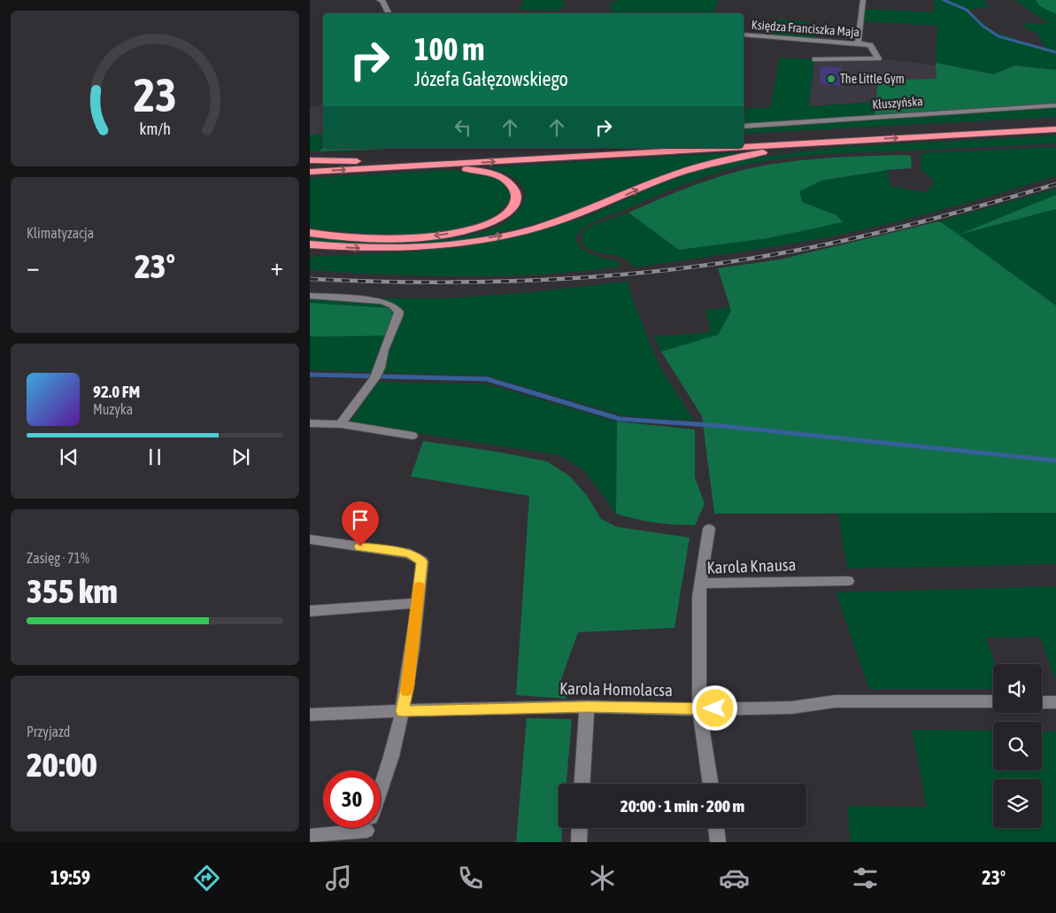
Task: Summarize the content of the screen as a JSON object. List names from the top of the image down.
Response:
{
  "streets": {
    "street": [
      "Księdza Franciszka Maja",
      "Kłuszyńska",
      "Karola Knausa",
      "Karola Homolacsa"
    ]
  },
  "crossings": [
    ["Karola Knausa", "Karola Homolacsa"]
  ],
  "places": ["The Little Gym"],
  "page": {
    "turn": ["100 m", "Józefa Gałęzowskiego"],
    "tile": [
      "Klimatyzacja",
      ["Zasięg · 71%", "355 km"],
      ["Przyjazd", "20:00"]
    ],
    "heat": ["−", "23°", "+"],
    "song": ["92.0 FM", "Muzyka"],
    "limit": "30",
    "trip": "20:00 · 1 min · 200 m",
    "tabs": ["19:59", "23°"],
    "gauge": ["23", "km/h"]
  }
}
